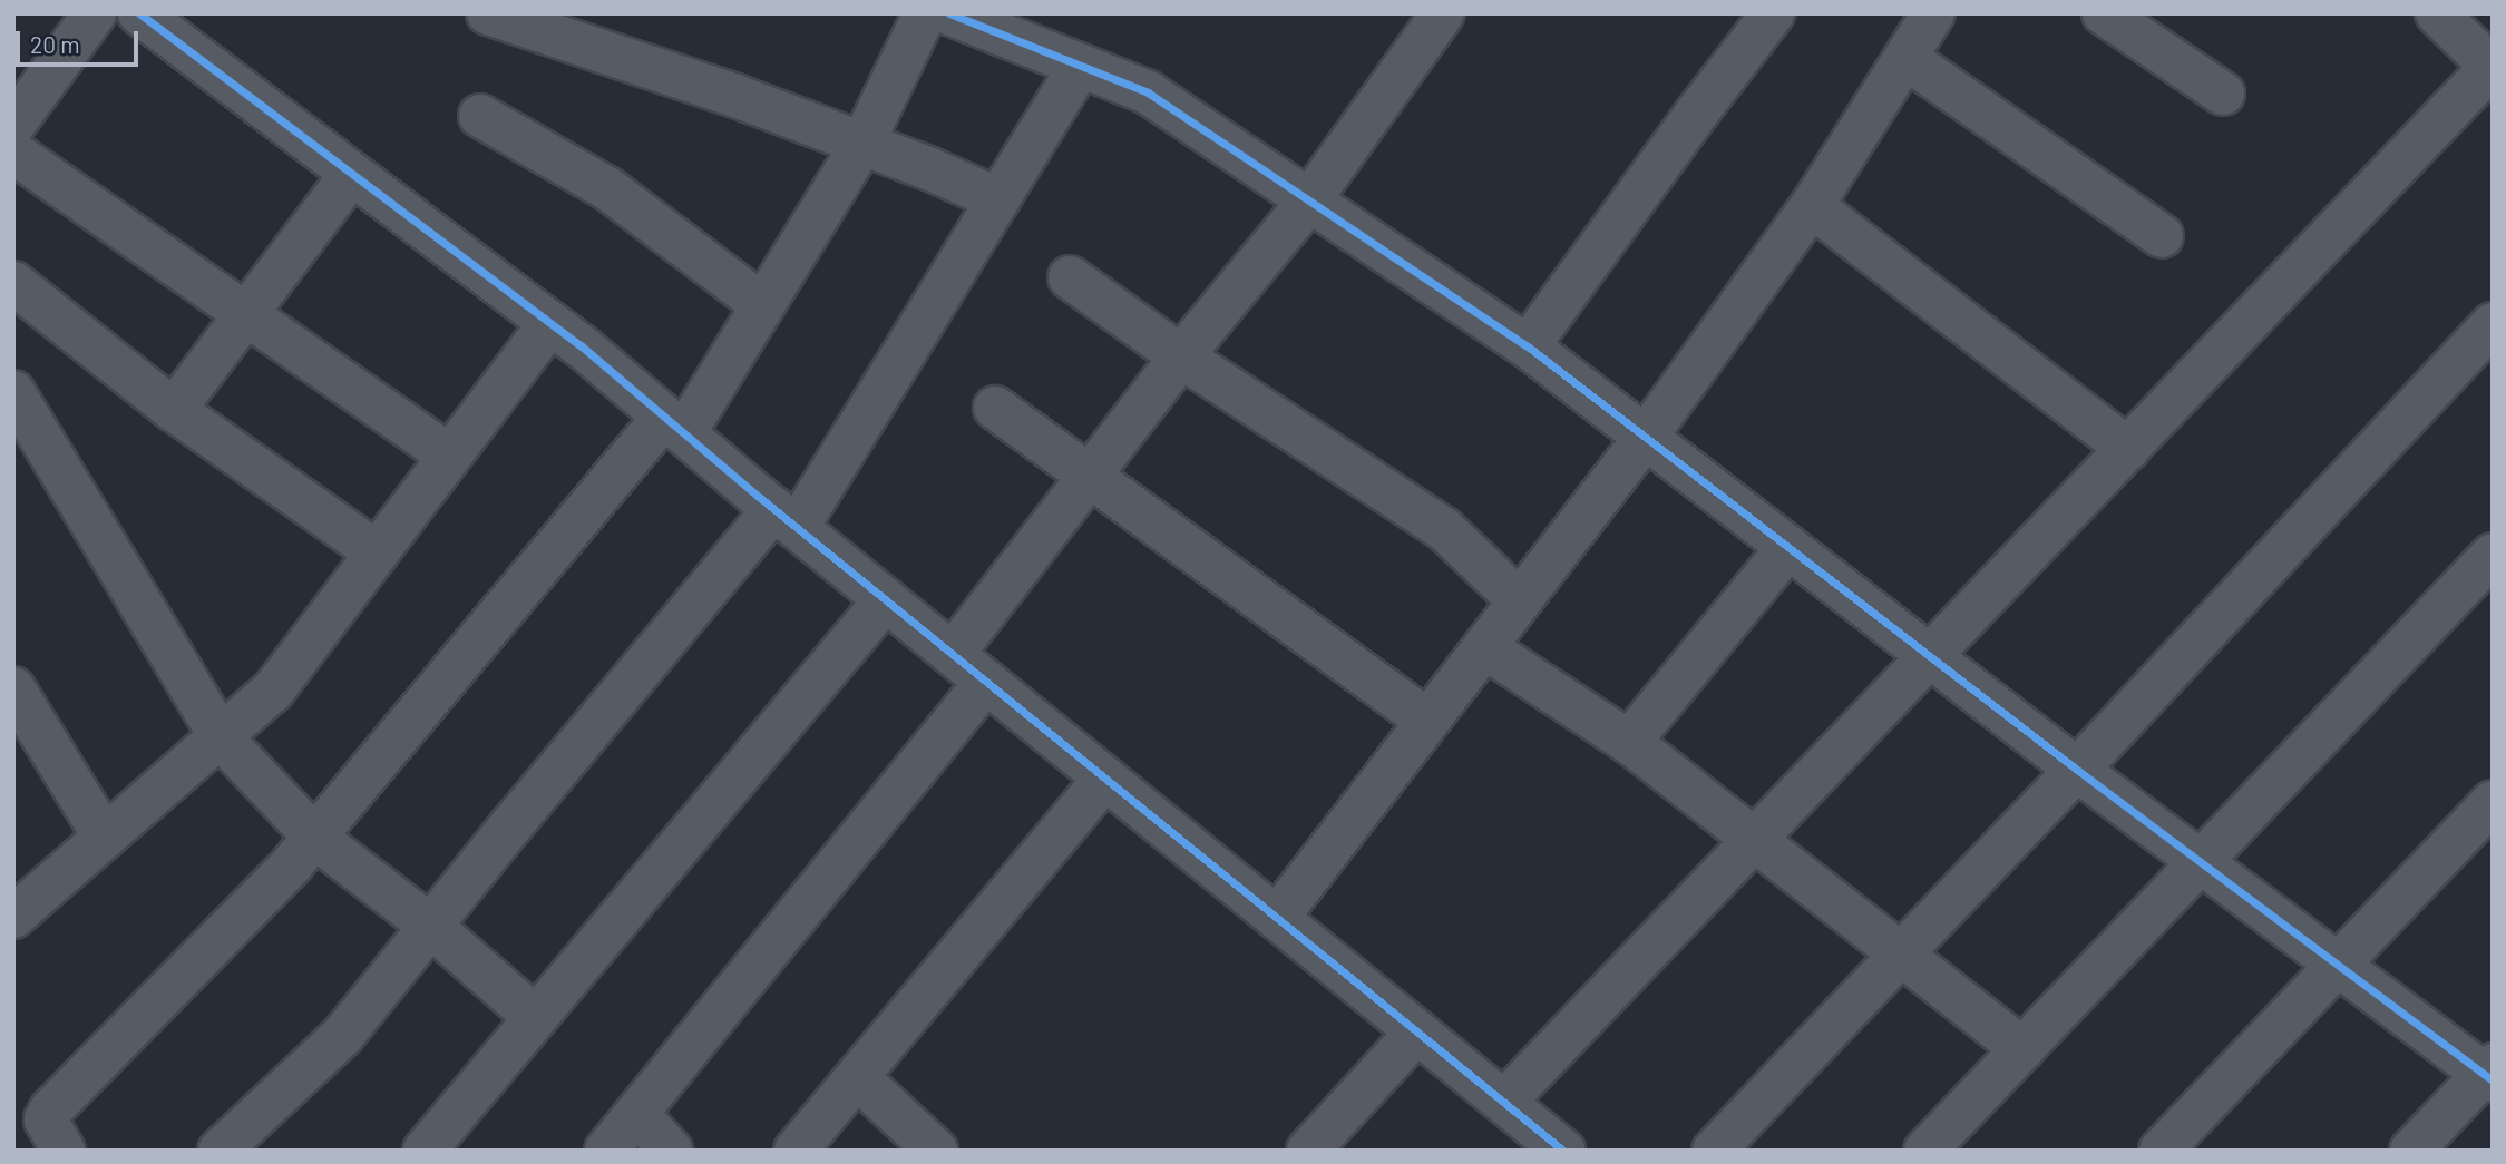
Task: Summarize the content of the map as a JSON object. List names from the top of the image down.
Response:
{
  "scale_bar": "20 m"
}
